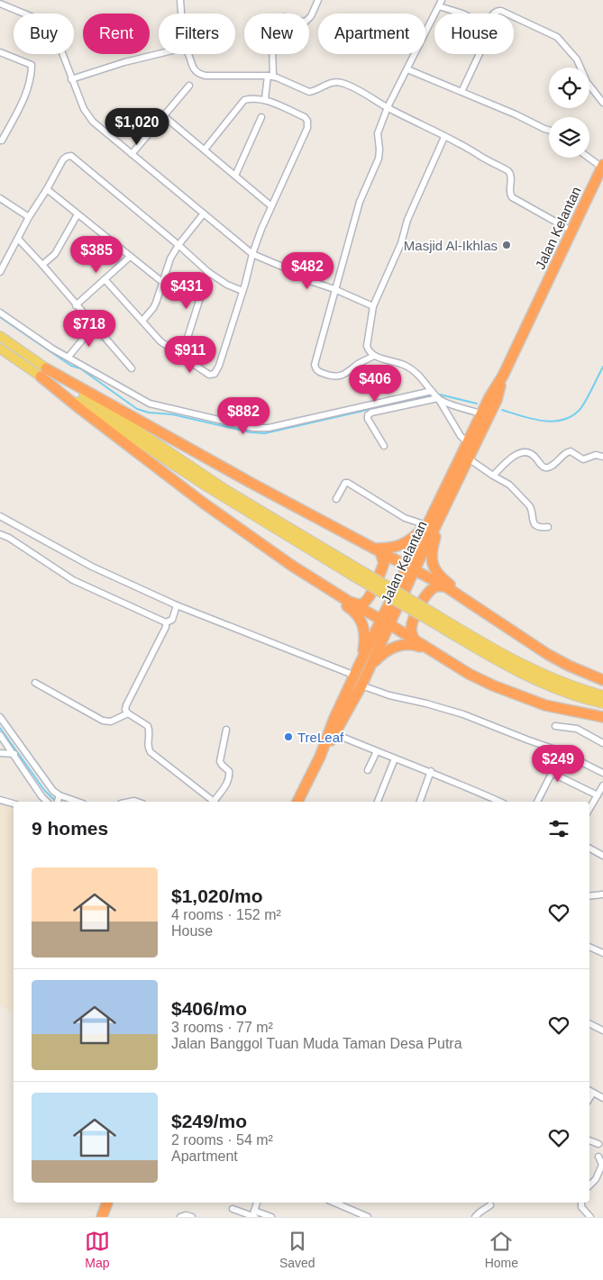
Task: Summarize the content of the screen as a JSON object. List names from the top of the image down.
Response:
{
  "streets": {
    "highway": ["Jalan Kelantan"]
  },
  "places": ["Masjid Al-Ikhlas", "TreLeaf"],
  "page": {
    "chip": [
      "Buy",
      "Rent",
      "Filters",
      "New",
      "Apartment",
      "House"
    ],
    "price": [
      "$1,020",
      "$385",
      "$482",
      "$431",
      "$718",
      "$911",
      "$406",
      "$882",
      "$249"
    ],
    "heading": "9 homes",
    "list": [
      {
        "name": "$1,020/mo",
        "note": "4 rooms · 152 m² · House"
      },
      {
        "name": "$406/mo",
        "note": "3 rooms · 77 m² · Jalan Banggol Tuan Muda Taman Desa Putra"
      },
      {
        "name": "$249/mo",
        "note": "2 rooms · 54 m² · Apartment"
      }
    ],
    "tabs": ["Map", "Saved", "Home"]
  }
}
